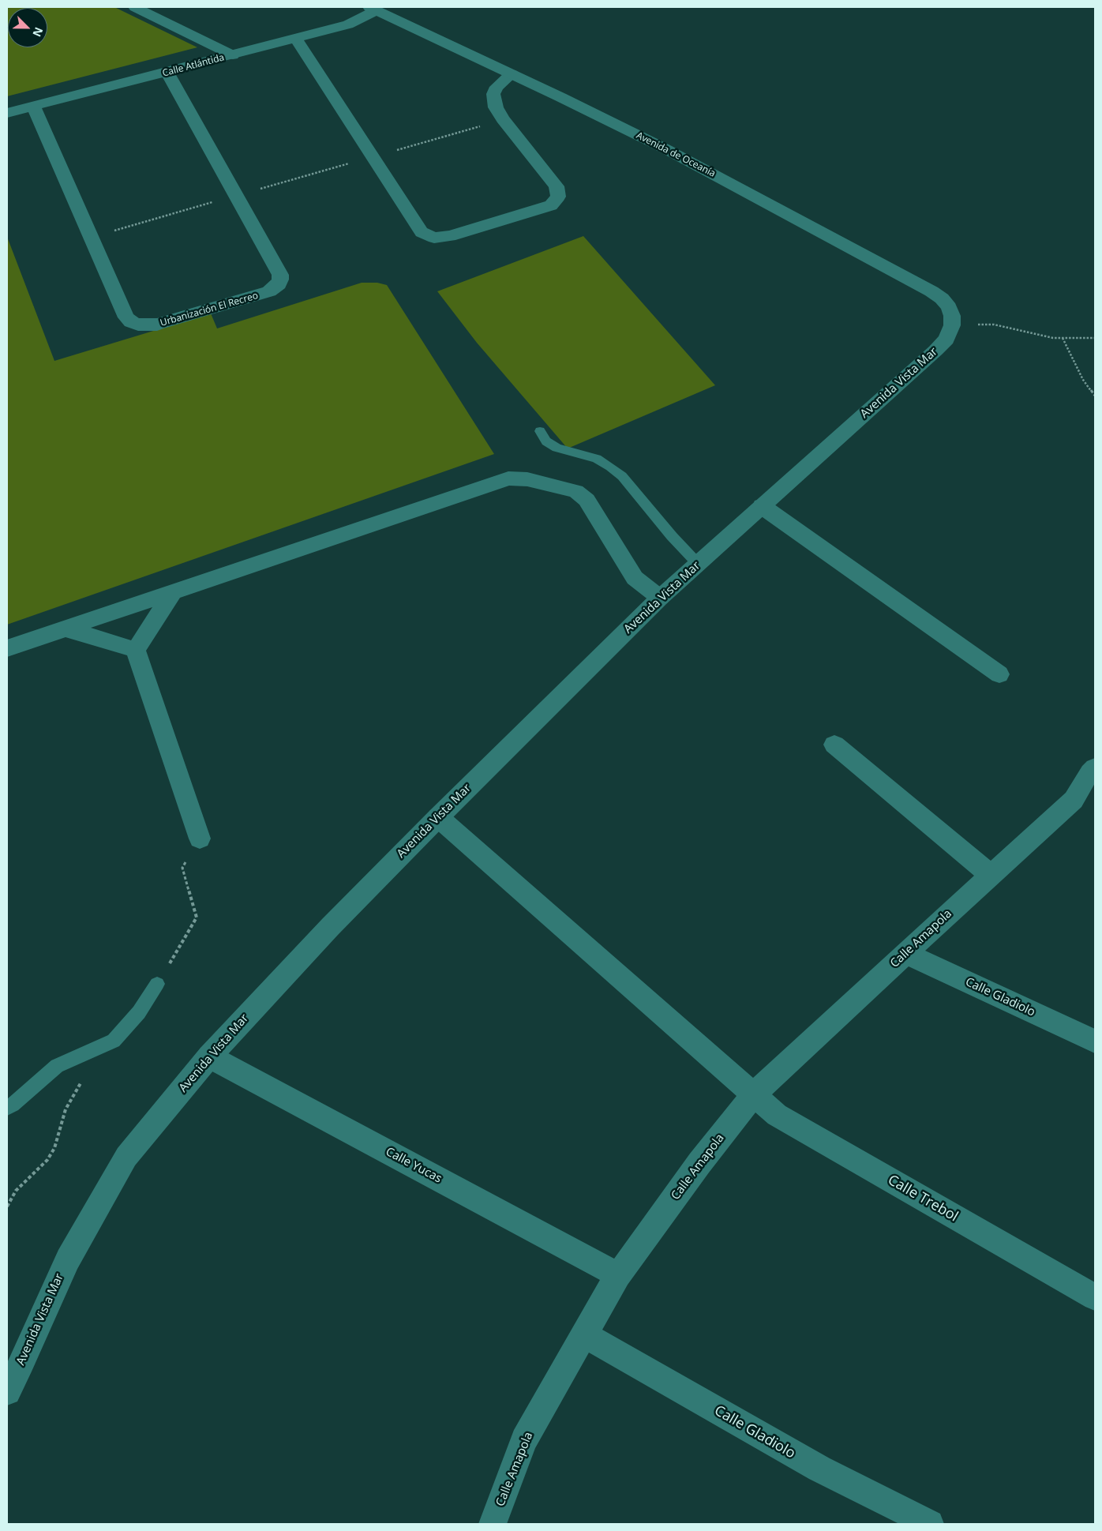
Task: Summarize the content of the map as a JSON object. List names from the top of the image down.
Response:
{
  "streets": {
    "street": [
      "Calle Atlántida",
      "Avenida de Oceanía",
      "Urbanización El Recreo",
      "Avenida Vista Mar",
      "Calle Amapola",
      "Calle Gladiolo",
      "Calle Yucas",
      "Calle Trebol"
    ]
  },
  "crossings": [
    ["Calle Atlántida", "Avenida de Oceanía"],
    ["Calle Atlántida", "Urbanización El Recreo"],
    ["Avenida de Oceanía", "Avenida Vista Mar"],
    ["Avenida Vista Mar", "Calle Yucas"],
    ["Avenida Vista Mar", "Calle Trebol"],
    ["Calle Amapola", "Calle Gladiolo"],
    ["Calle Amapola", "Calle Yucas"],
    ["Calle Amapola", "Calle Trebol"]
  ],
  "north": "bottom right"
}
